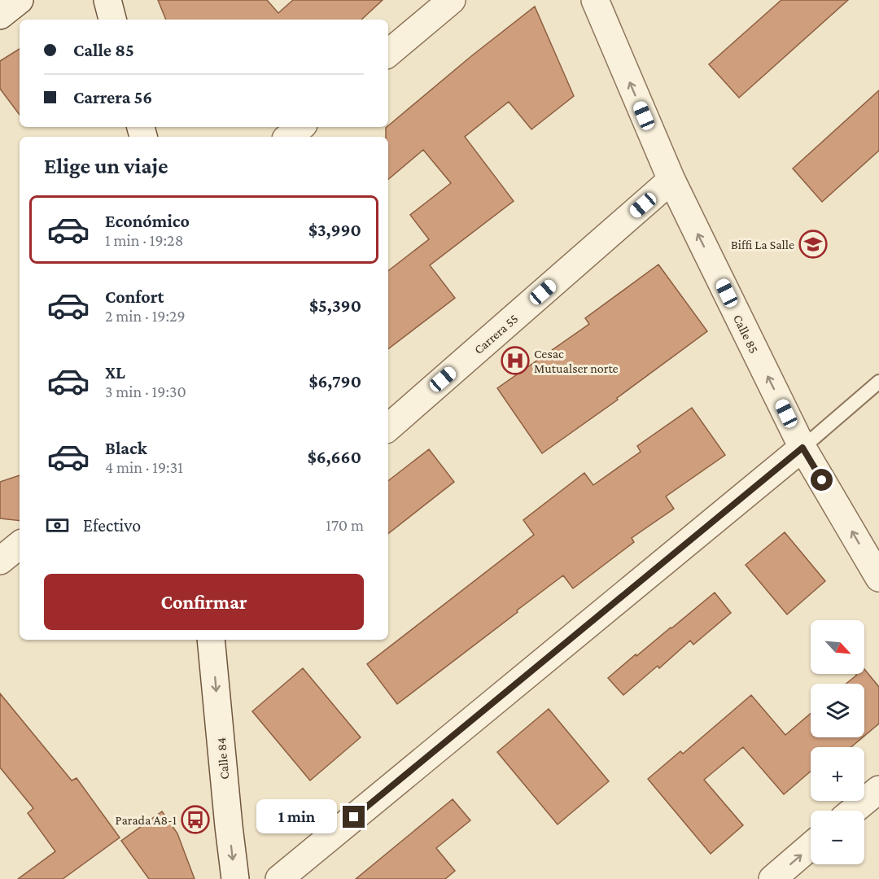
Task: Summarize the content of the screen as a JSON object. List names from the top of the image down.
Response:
{
  "streets": {
    "street": ["Carrera 55", "Calle 85", "Calle 84"]
  },
  "crossings": [
    ["Carrera 55", "Calle 85"]
  ],
  "one_way": ["Calle 85", "Calle 84"],
  "places": {
    "school or university": ["Biffi La Salle"],
    "hospital": ["Cesac Mutualser norte"],
    "bus stop": ["Parada A8-1"]
  },
  "north": "bottom right",
  "page": {
    "banner": ["Calle 85", "Carrera 56"],
    "heading": "Elige un viaje",
    "list": [
      {
        "name": "Económico",
        "note": "1 min · 19:28",
        "value": "$3,990"
      },
      {
        "name": "Confort",
        "note": "2 min · 19:29",
        "value": "$5,390"
      },
      {
        "name": "XL",
        "note": "3 min · 19:30",
        "value": "$6,790"
      },
      {
        "name": "Black",
        "note": "4 min · 19:31",
        "value": "$6,660"
      }
    ],
    "pay": ["Efectivo", "170 m"],
    "buttons": "Confirmar",
    "map_buttons": ["+", "−"],
    "bubble": "1 min"
  }
}
